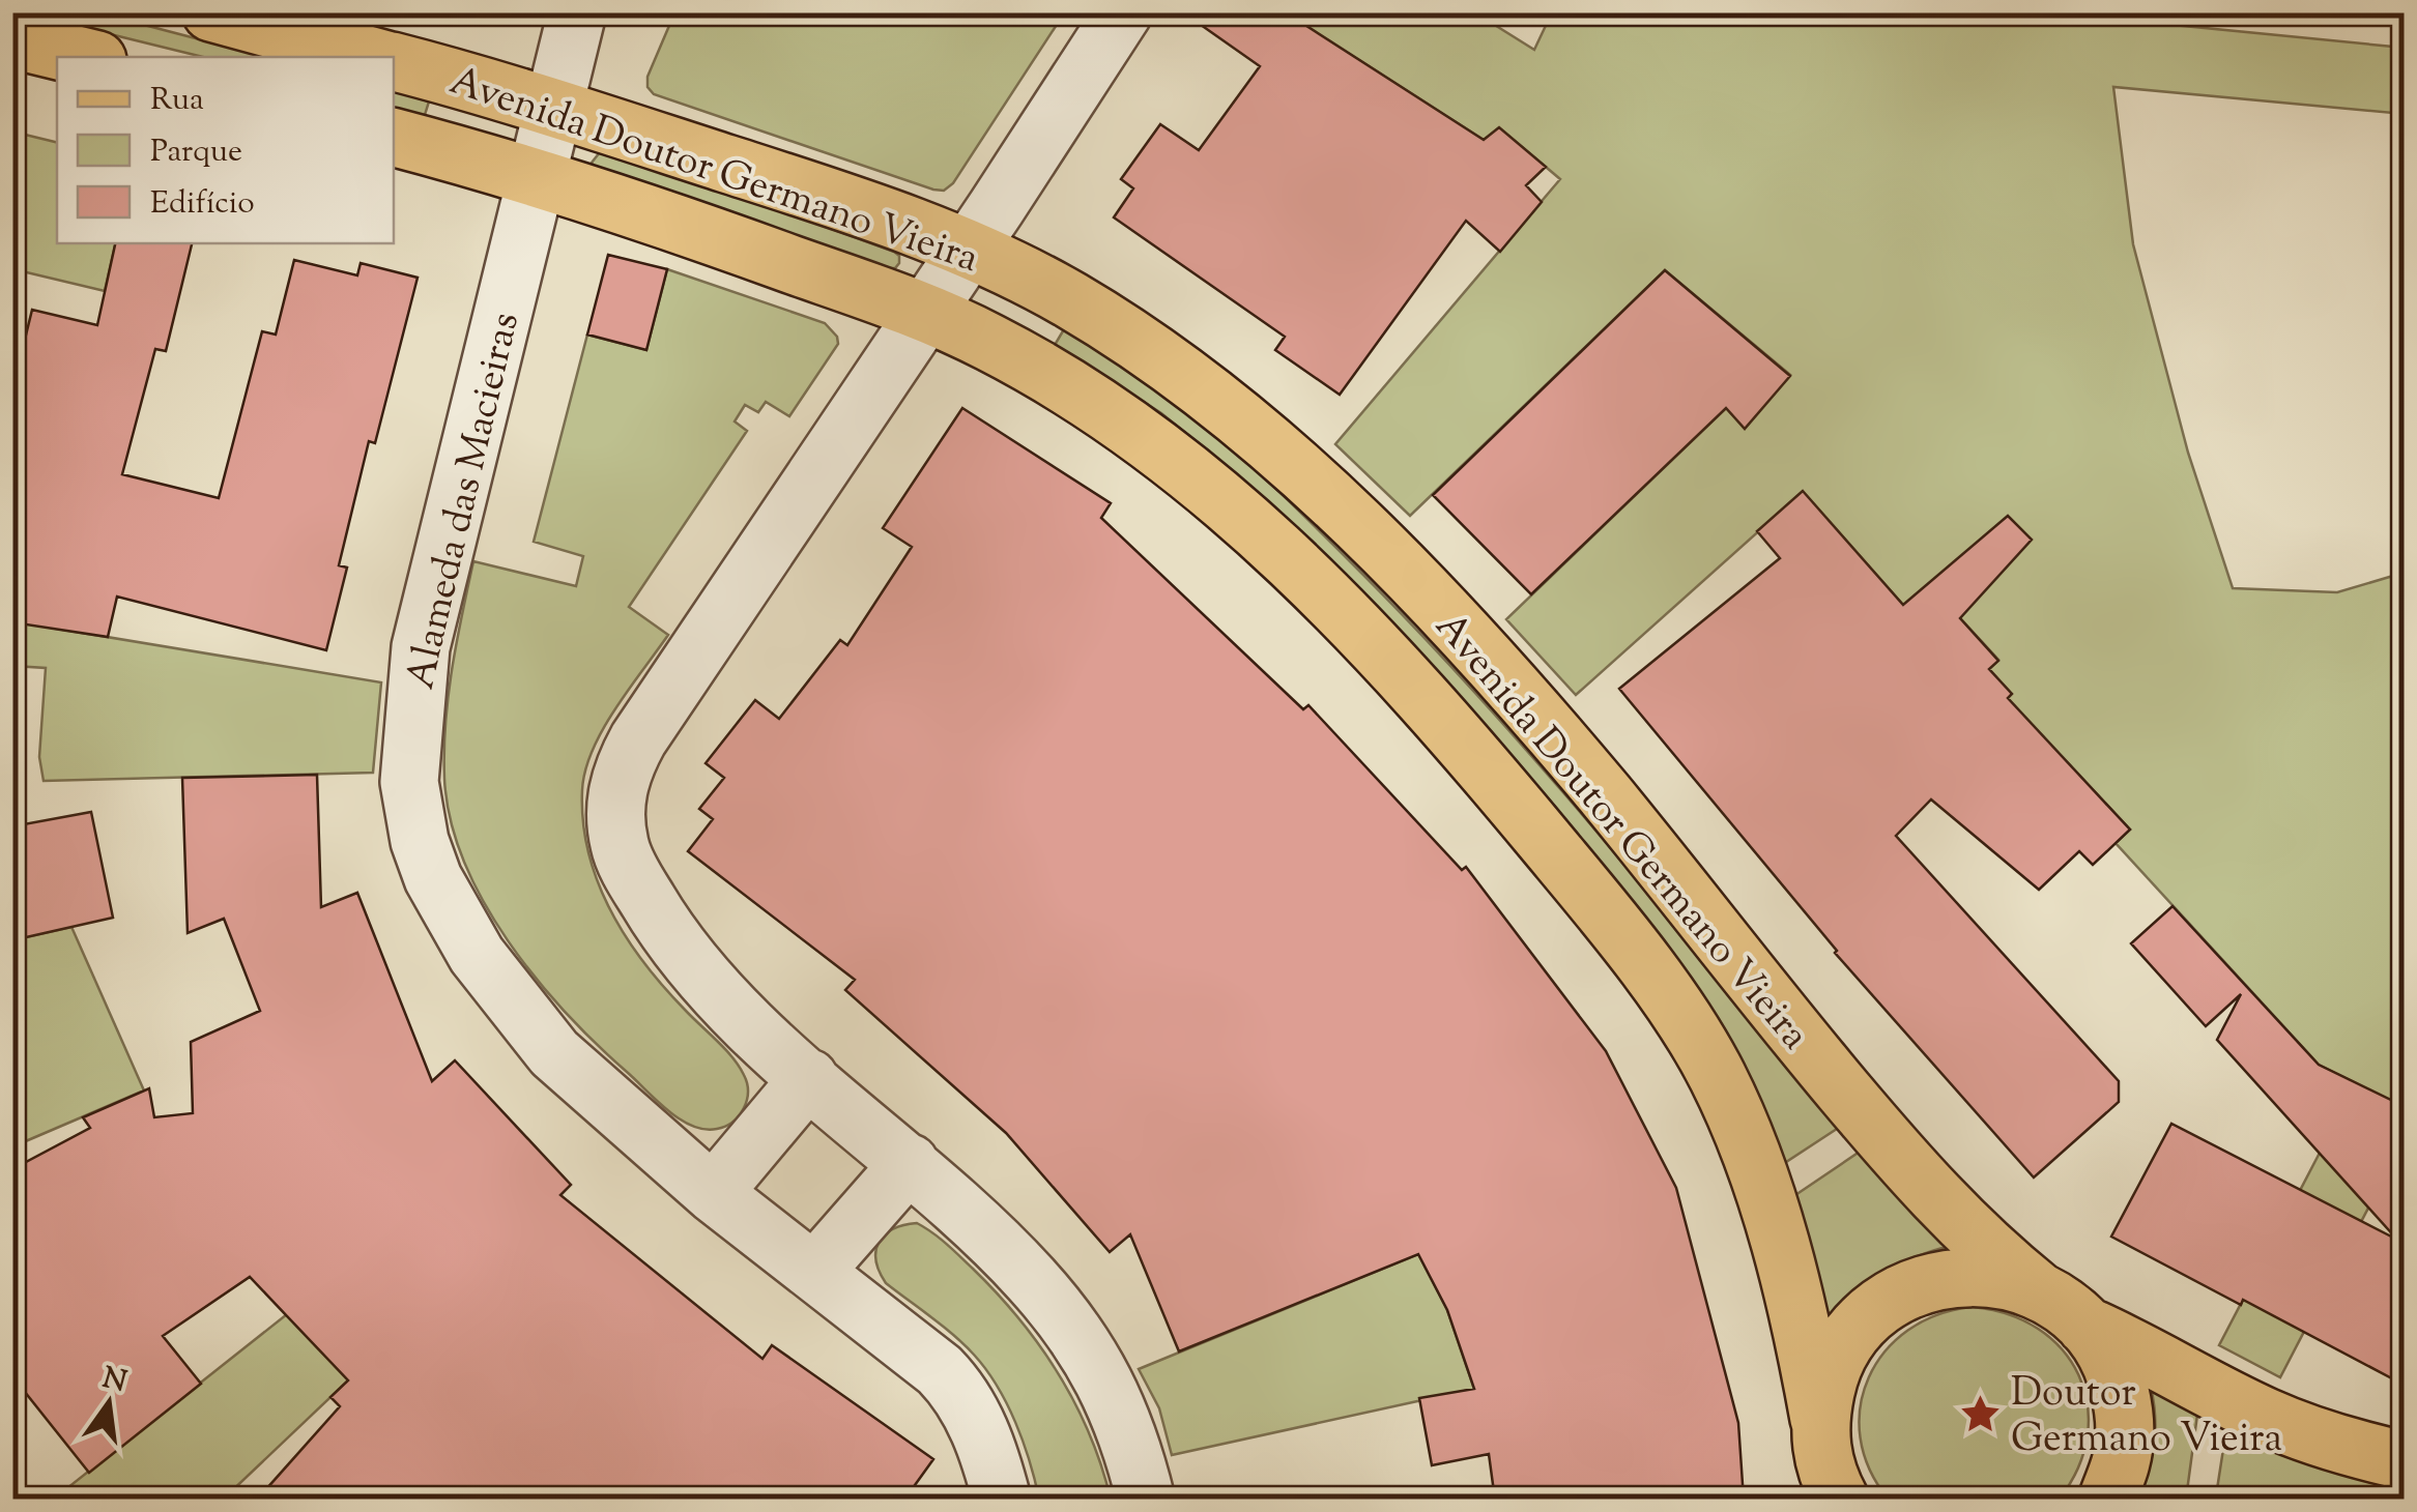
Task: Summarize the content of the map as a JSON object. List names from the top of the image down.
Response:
{
  "streets": {
    "main road": ["Avenida Doutor Germano Vieira"],
    "street": ["Alameda das Macieiras"]
  },
  "crossings": [
    ["Avenida Doutor Germano Vieira", "Alameda das Macieiras"]
  ],
  "places": {
    "place": ["Doutor Germano Vieira"]
  },
  "legend": ["Rua", "Parque", "Edifício"],
  "north": "top"
}
